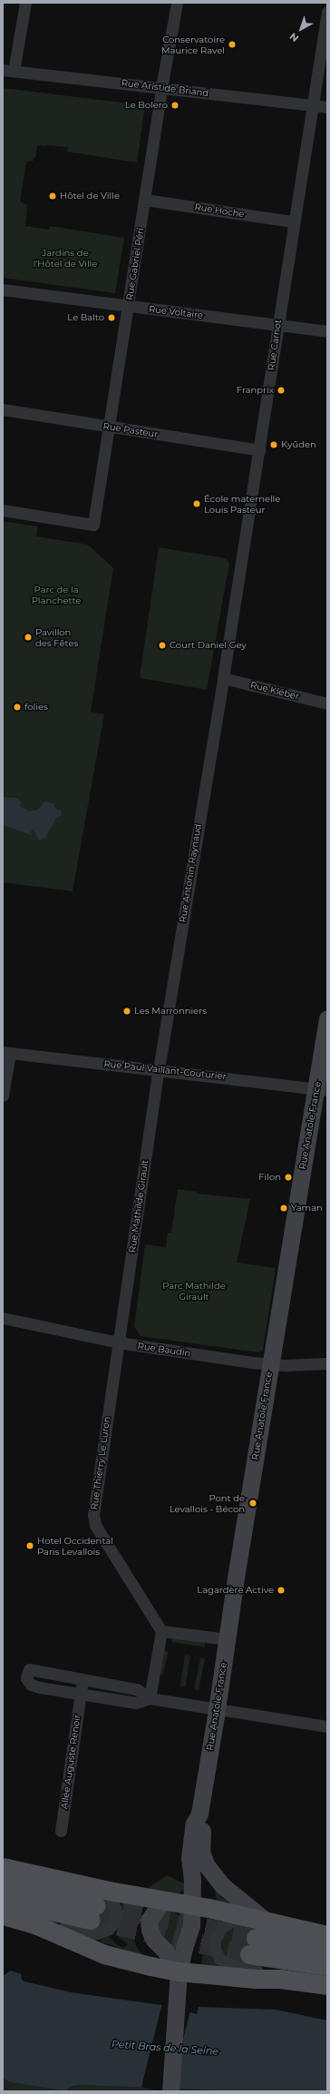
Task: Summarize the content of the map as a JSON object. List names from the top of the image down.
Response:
{
  "streets": {
    "main road": ["Rue Anatole France"],
    "street": [
      "Rue Aristide Briand",
      "Rue Hoche",
      "Rue Gabriel Péri",
      "Rue Voltaire",
      "Rue Carnot",
      "Rue Pasteur",
      "Rue Kléber",
      "Rue Antonin Raynaud",
      "Rue Paul Vaillant-Couturier",
      "Rue Mathilde Girault",
      "Rue Baudin",
      "Rue Thierry Le Luron",
      "Allée Auguste Renoir"
    ]
  },
  "crossings": [
    ["Rue Aristide Briand", "Rue Gabriel Péri"],
    ["Rue Aristide Briand", "Rue Carnot"],
    ["Rue Hoche", "Rue Gabriel Péri"],
    ["Rue Hoche", "Rue Carnot"],
    ["Rue Gabriel Péri", "Rue Voltaire"],
    ["Rue Gabriel Péri", "Rue Pasteur"],
    ["Rue Voltaire", "Rue Carnot"],
    ["Rue Carnot", "Rue Pasteur"],
    ["Rue Carnot", "Rue Kléber"],
    ["Rue Carnot", "Rue Antonin Raynaud"],
    ["Rue Kléber", "Rue Antonin Raynaud"],
    ["Rue Antonin Raynaud", "Rue Paul Vaillant-Couturier"],
    ["Rue Antonin Raynaud", "Rue Mathilde Girault"],
    ["Rue Paul Vaillant-Couturier", "Rue Anatole France"],
    ["Rue Paul Vaillant-Couturier", "Rue Mathilde Girault"],
    ["Rue Anatole France", "Rue Baudin"],
    ["Rue Mathilde Girault", "Rue Baudin"],
    ["Rue Mathilde Girault", "Rue Thierry Le Luron"],
    ["Rue Baudin", "Rue Thierry Le Luron"]
  ],
  "water": ["Petit Bras de la Seine"],
  "parks": ["Jardins de l'Hôtel de Ville", "Parc de la Planchette", "Parc Mathilde Girault"],
  "places": [
    "Conservatoire Maurice Ravel",
    "Le Bolero",
    "Hôtel de Ville",
    "Le Balto",
    "Franprix",
    "Kyûden",
    "École maternelle Louis Pasteur",
    "Pavillon des Fêtes",
    "Court Daniel Gey",
    "folies",
    "Les Marronniers",
    "Filon",
    "Yaman",
    "Pont de Levallois - Bécon",
    "Hotel Occidental Paris Levallois",
    "Lagardère Active"
  ],
  "north": "bottom left"
}
